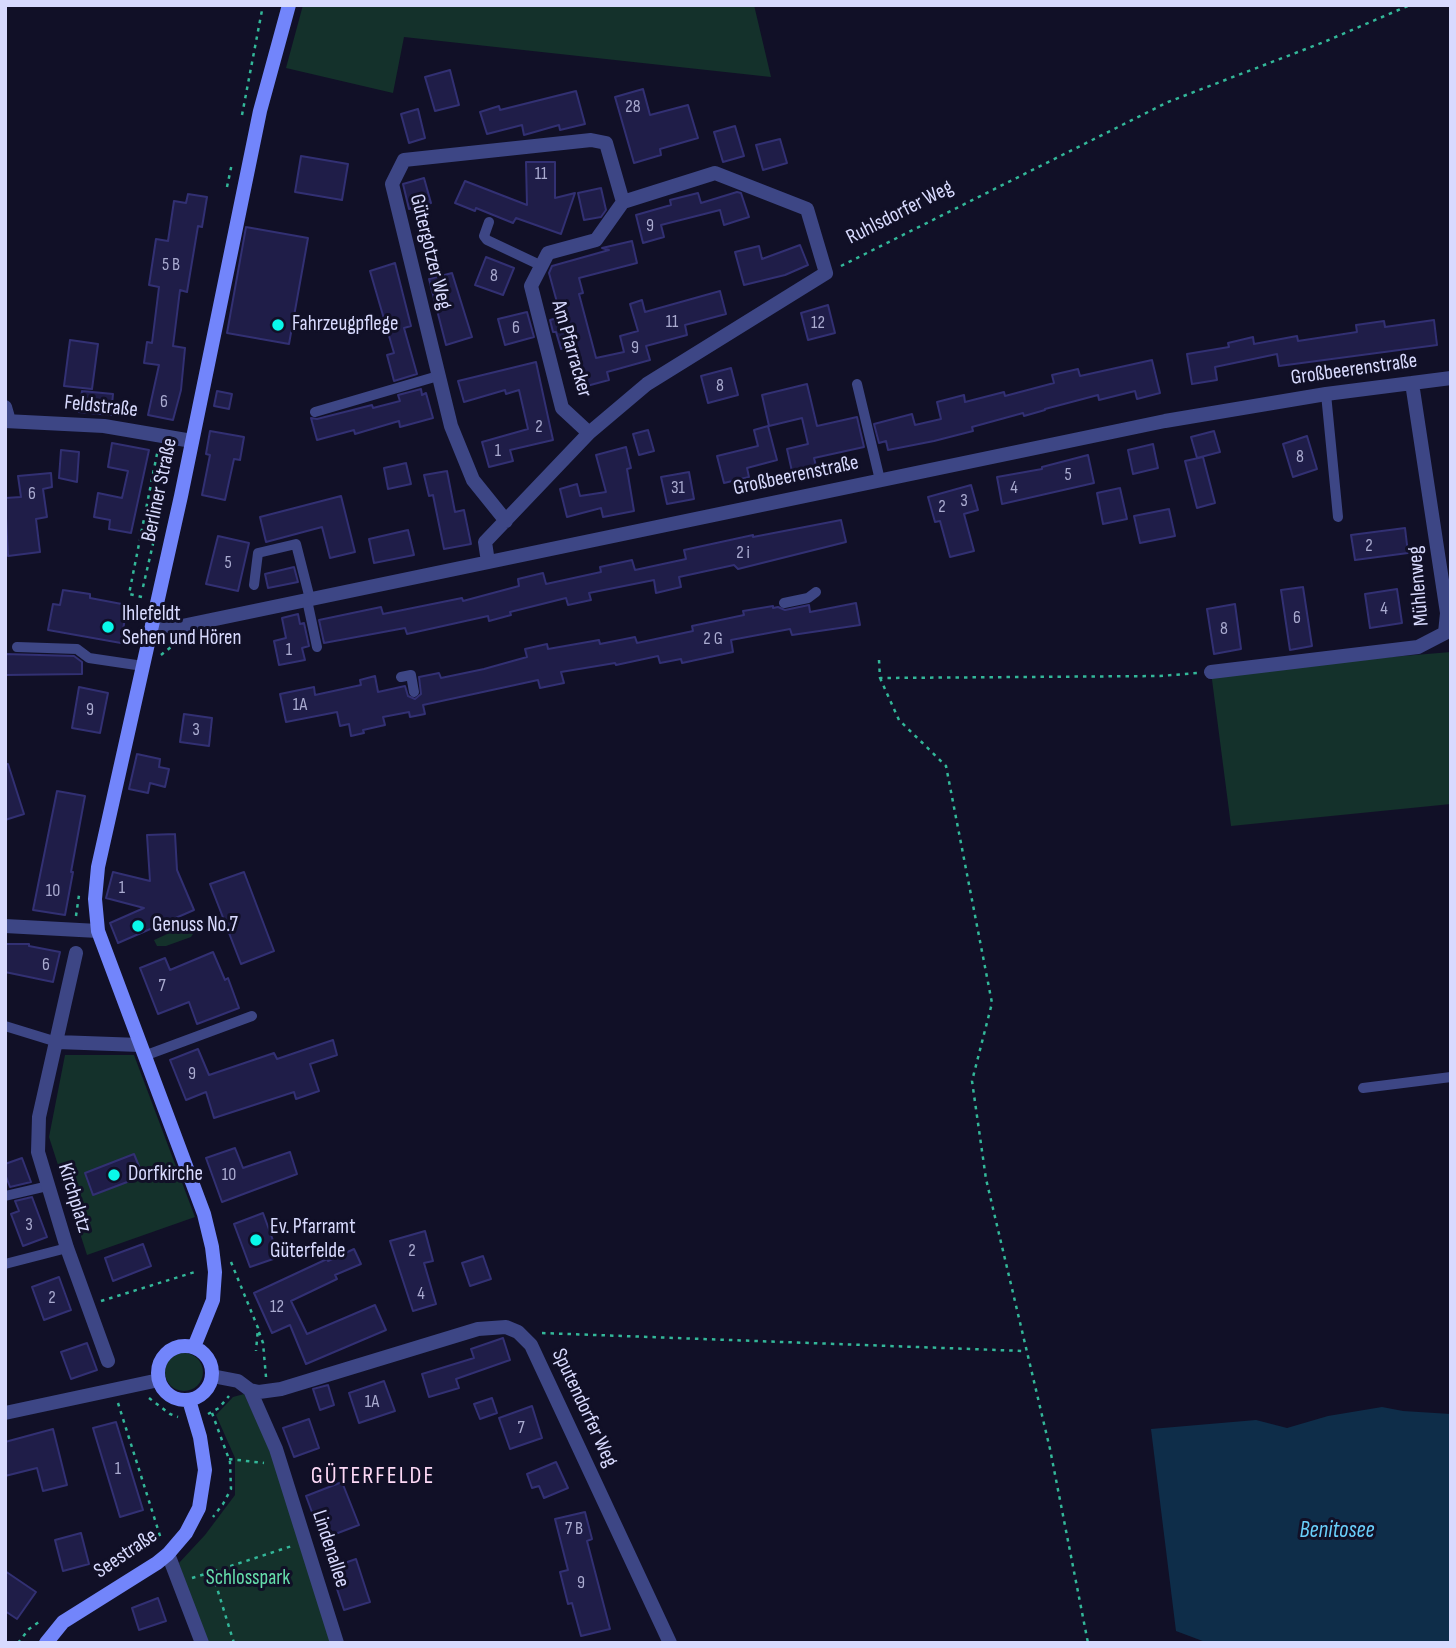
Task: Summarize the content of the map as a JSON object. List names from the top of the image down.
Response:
{
  "streets": {
    "main road": ["Berliner Straße", "Seestraße"],
    "street": [
      "Gütergotzer Weg",
      "Am Pfarracker",
      "Großbeerenstraße",
      "Feldstraße",
      "Mühlenweg",
      "Kirchplatz",
      "Sputendorfer Weg",
      "Lindenallee"
    ],
    "path": ["Ruhlsdorfer Weg"]
  },
  "crossings": [
    ["Großbeerenstraße", "Berliner Straße"],
    ["Großbeerenstraße", "Mühlenweg"],
    ["Feldstraße", "Berliner Straße"]
  ],
  "districts": ["GÜTERFELDE"],
  "water": ["Benitosee"],
  "parks": ["Schlosspark"],
  "places": [
    "Fahrzeugpflege",
    "Ihlefeldt Sehen und Hören",
    "Genuss No.7",
    "Dorfkirche",
    "Ev. Pfarramt Güterfelde"
  ],
  "house_numbers": [
    "28",
    "11",
    "9",
    "5 B",
    "8",
    "11",
    "12",
    "6",
    "9",
    "8",
    "6",
    "2",
    "1",
    "8",
    "5",
    "31",
    "4",
    "6",
    "3",
    "2",
    "2",
    "2 i",
    "5",
    "4",
    "6",
    "8",
    "2 G",
    "1",
    "1A",
    "9",
    "3",
    "1",
    "10",
    "6",
    "7",
    "9",
    "10",
    "3",
    "2",
    "4",
    "2",
    "12",
    "1A",
    "7",
    "1",
    "7 B",
    "9"
  ]
}
